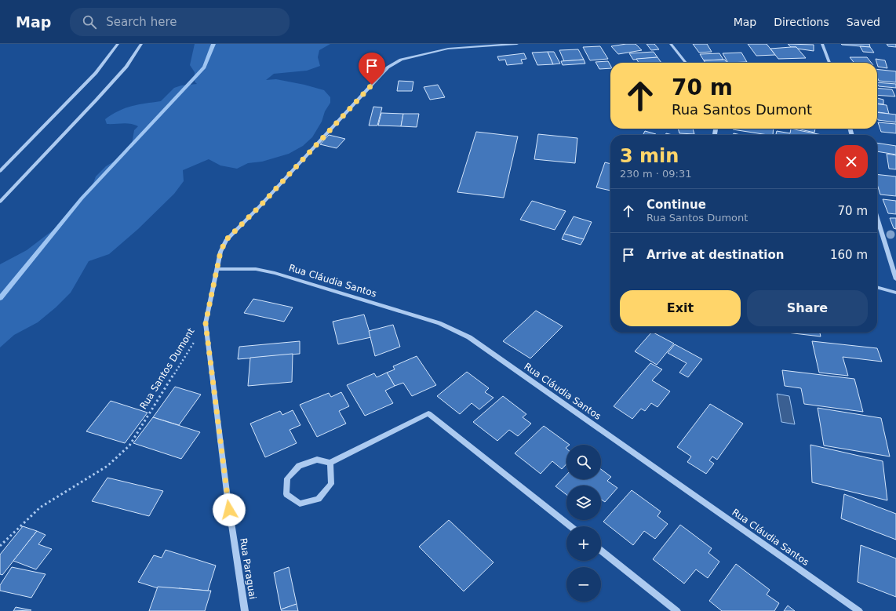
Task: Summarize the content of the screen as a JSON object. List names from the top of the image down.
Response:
{
  "streets": {
    "street": ["Rua Cláudia Santos", "Rua Santos Dumont", "Rua Paraguai"]
  },
  "crossings": [
    ["Rua Cláudia Santos", "Rua Santos Dumont"],
    ["Rua Santos Dumont", "Rua Paraguai"]
  ],
  "page": {
    "header": "Map",
    "search": "Search here",
    "nav": ["Map", "Directions", "Saved"],
    "turn": ["70 m", "Rua Santos Dumont"],
    "heading": ["3 min", "230 m · 09:31"],
    "list": [
      {
        "name": "Continue",
        "note": "Rua Santos Dumont",
        "value": "70 m"
      },
      {
        "name": "Arrive at destination",
        "value": "160 m"
      }
    ],
    "buttons": ["Exit", "Share"],
    "map_buttons": ["+", "−"]
  }
}
